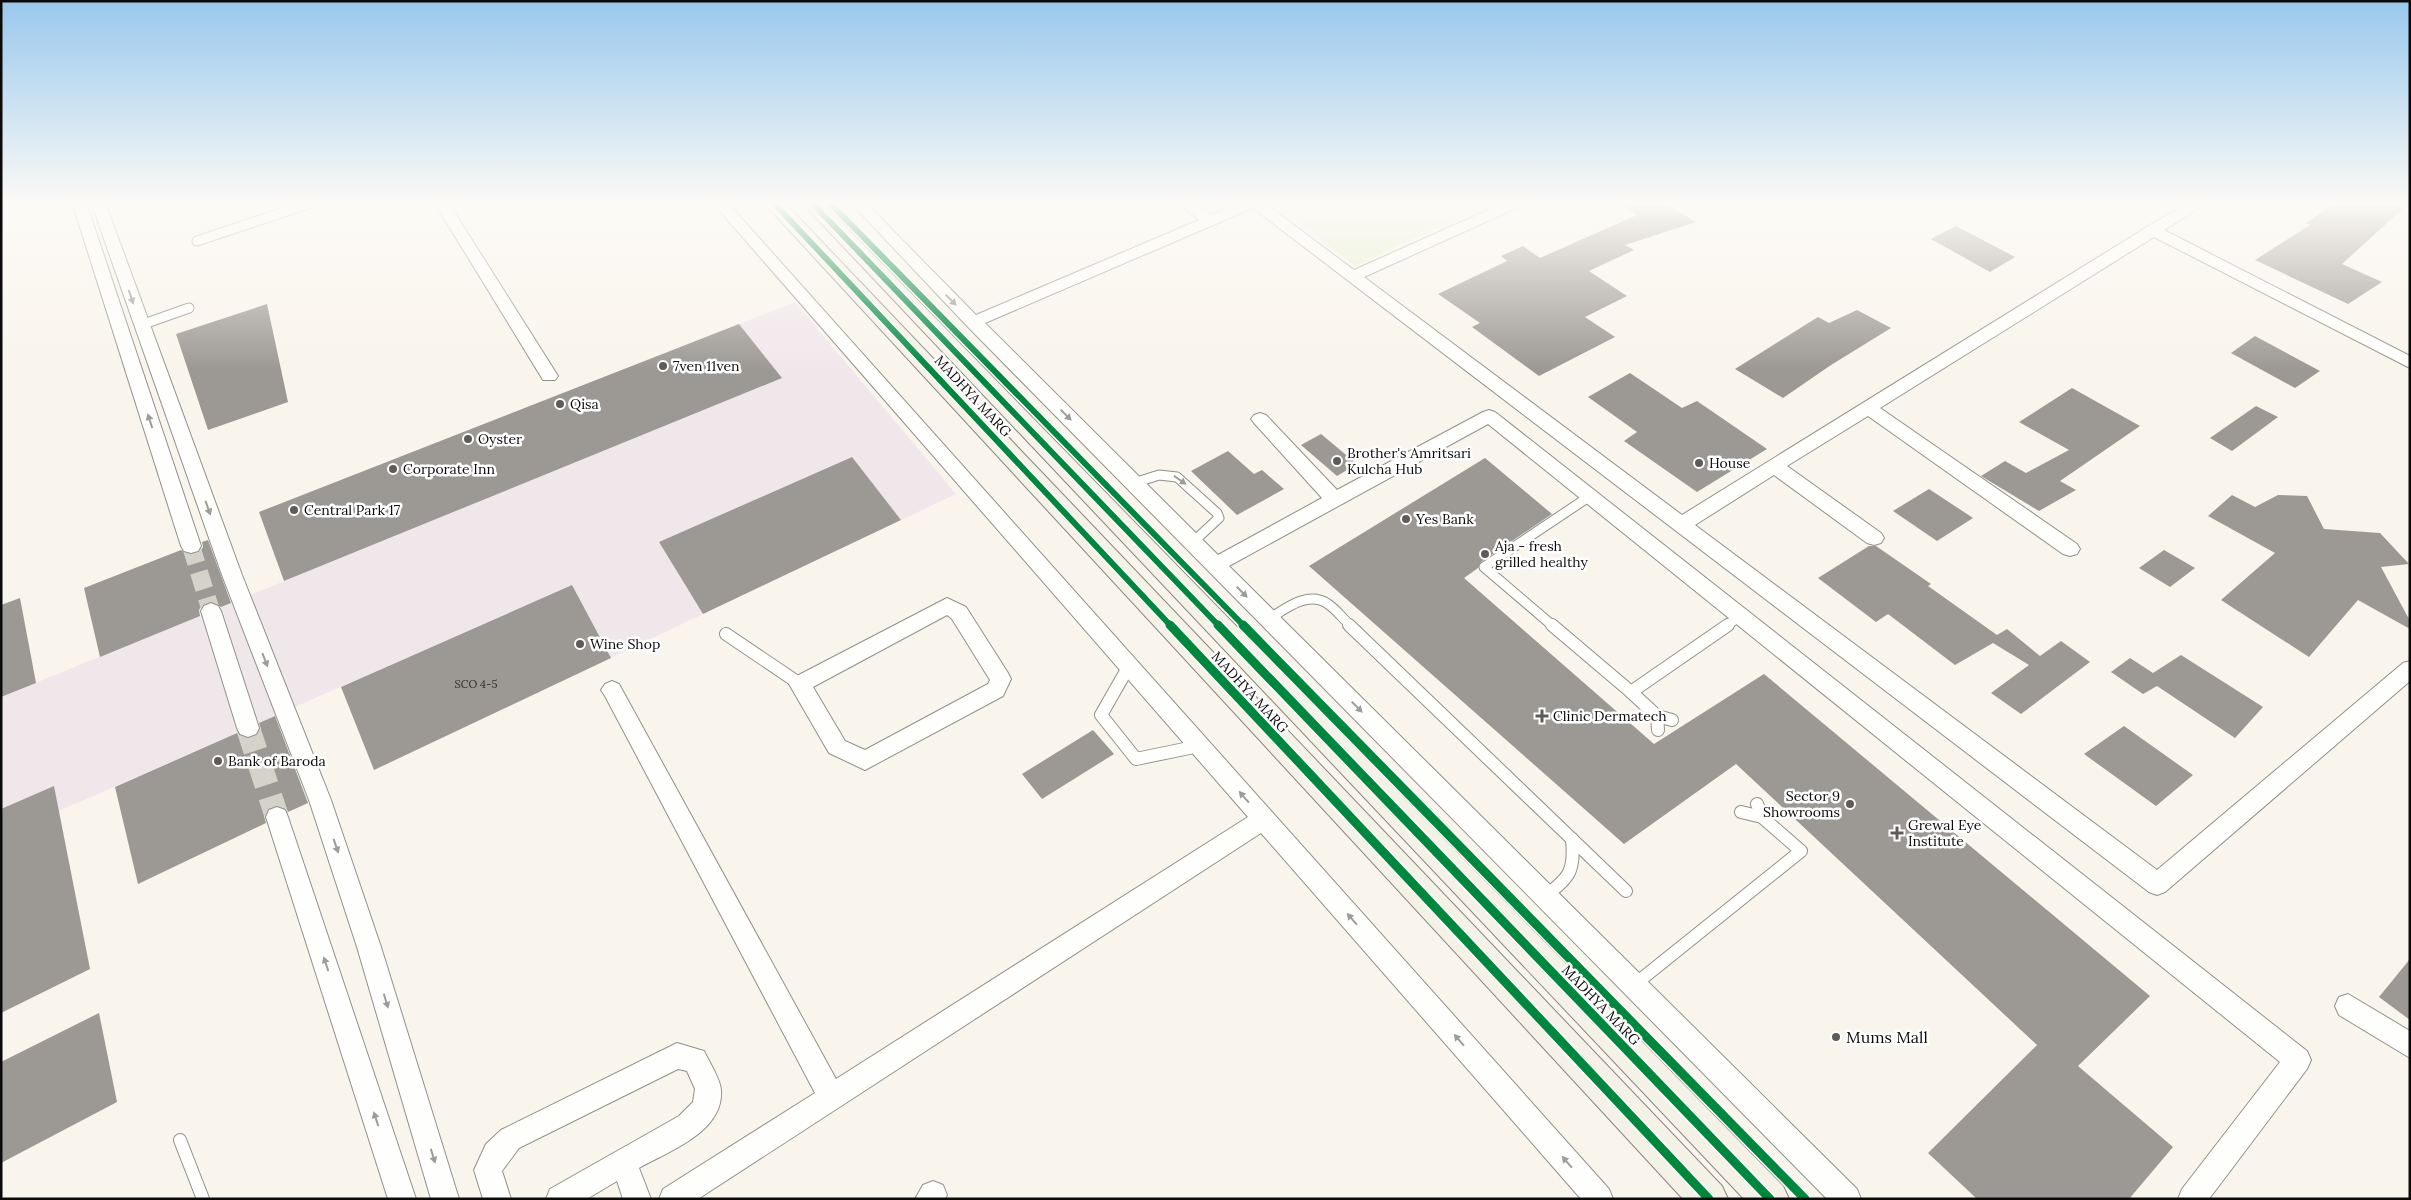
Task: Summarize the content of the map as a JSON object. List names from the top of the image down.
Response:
{
  "streets": {
    "main road": ["MADHYA MARG"]
  },
  "places": {
    "other": [
      "7ven 11ven",
      "Qisa",
      "Oyster",
      "Brother's Amritsari Kulcha Hub",
      "House",
      "Corporate Inn",
      "Central Park 17",
      "Yes Bank",
      "Aja - fresh grilled healthy",
      "Wine Shop",
      "Bank of Baroda",
      "Sector 9 Showrooms",
      "Mums Mall"
    ],
    "health": ["Clinic Dermatech", "Grewal Eye Institute"]
  },
  "house_numbers": ["SCO 4-5"]
}
